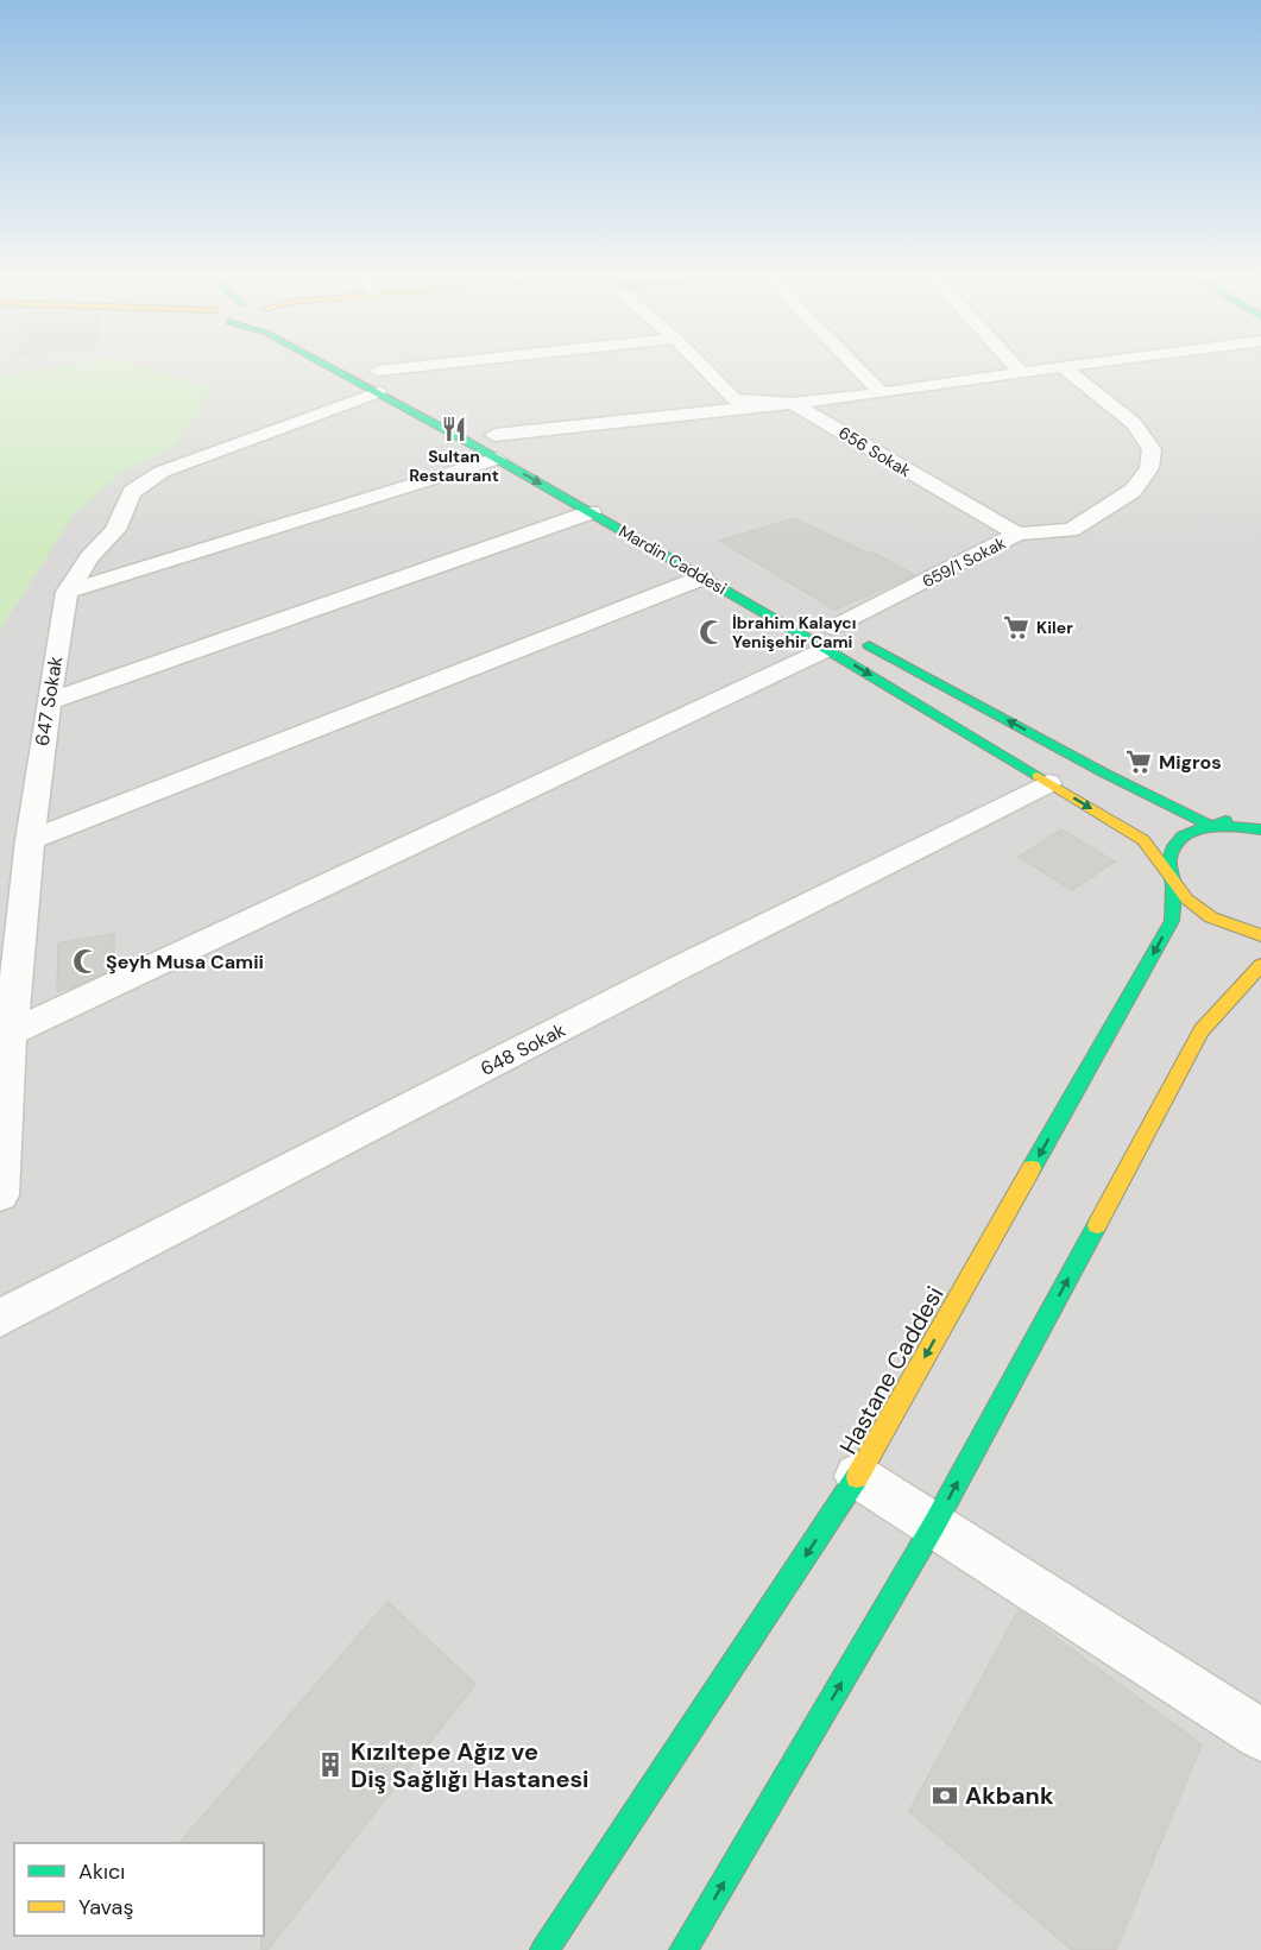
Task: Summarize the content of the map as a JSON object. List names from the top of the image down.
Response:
{
  "streets": {
    "street": [
      "656 Sokak",
      "Mardin Caddesi",
      "659/1 Sokak",
      "647 Sokak",
      "648 Sokak",
      "Hastane Caddesi"
    ]
  },
  "crossings": [
    ["656 Sokak", "659/1 Sokak"],
    ["Mardin Caddesi", "659/1 Sokak"],
    ["Mardin Caddesi", "647 Sokak"],
    ["Mardin Caddesi", "648 Sokak"],
    ["Mardin Caddesi", "Hastane Caddesi"],
    ["659/1 Sokak", "647 Sokak"]
  ],
  "places": {
    "restaurant": ["Sultan Restaurant"],
    "supermarket": ["Kiler", "Migros"],
    "mosque": ["İbrahim Kalaycı Yenişehir Cami", "Şeyh Musa Camii"],
    "building": ["Kızıltepe Ağız ve Diş Sağlığı Hastanesi"],
    "bank": ["Akbank"]
  },
  "legend": ["Akıcı", "Yavaş"]
}
